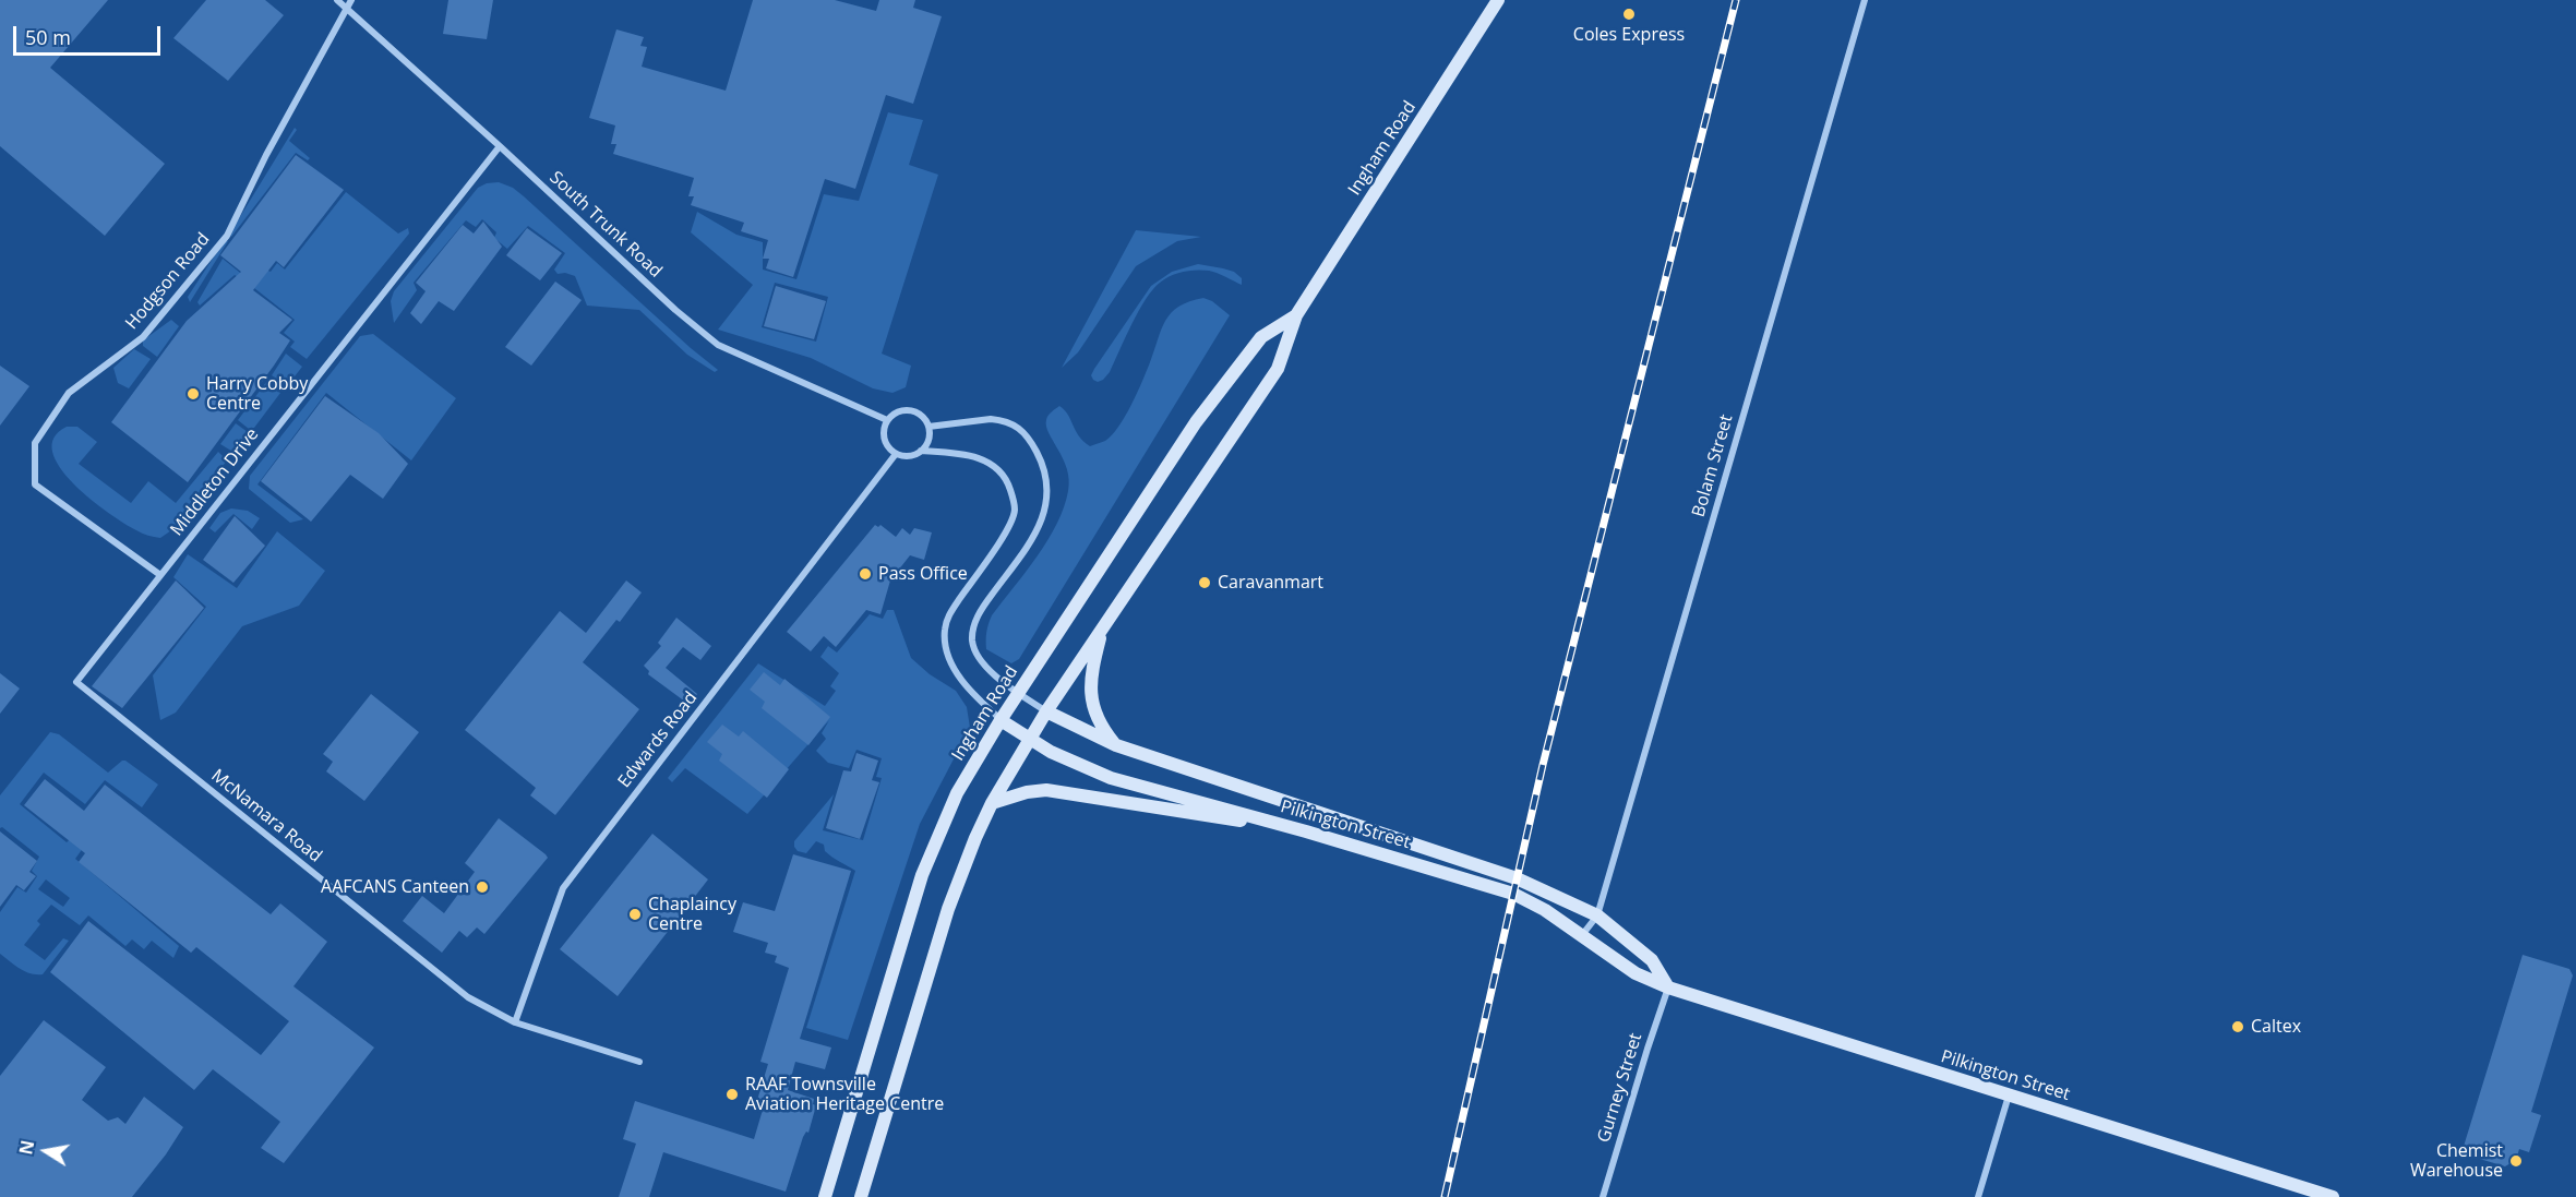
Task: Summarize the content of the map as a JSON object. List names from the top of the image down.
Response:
{
  "streets": {
    "main road": ["Ingham Road", "Pilkington Street"],
    "street": [
      "South Trunk Road",
      "Hodgson Road",
      "Bolam Street",
      "Middleton Drive",
      "Edwards Road",
      "McNamara Road",
      "Gurney Street"
    ]
  },
  "crossings": [
    ["Ingham Road", "Pilkington Street"],
    ["South Trunk Road", "Hodgson Road"],
    ["South Trunk Road", "Middleton Drive"],
    ["South Trunk Road", "Edwards Road"],
    ["South Trunk Road", "Pilkington Street"],
    ["Hodgson Road", "Middleton Drive"],
    ["Bolam Street", "Pilkington Street"],
    ["Middleton Drive", "McNamara Road"],
    ["Edwards Road", "McNamara Road"],
    ["Edwards Road", "Pilkington Street"],
    ["Pilkington Street", "Gurney Street"]
  ],
  "places": [
    "Coles Express",
    "Harry Cobby Centre",
    "Pass Office",
    "Caravanmart",
    "AAFCANS Canteen",
    "Chaplaincy Centre",
    "Caltex",
    "RAAF Townsville Aviation Heritage Centre",
    "Chemist Warehouse"
  ],
  "scale_bar": "50 m",
  "north": "left"
}
